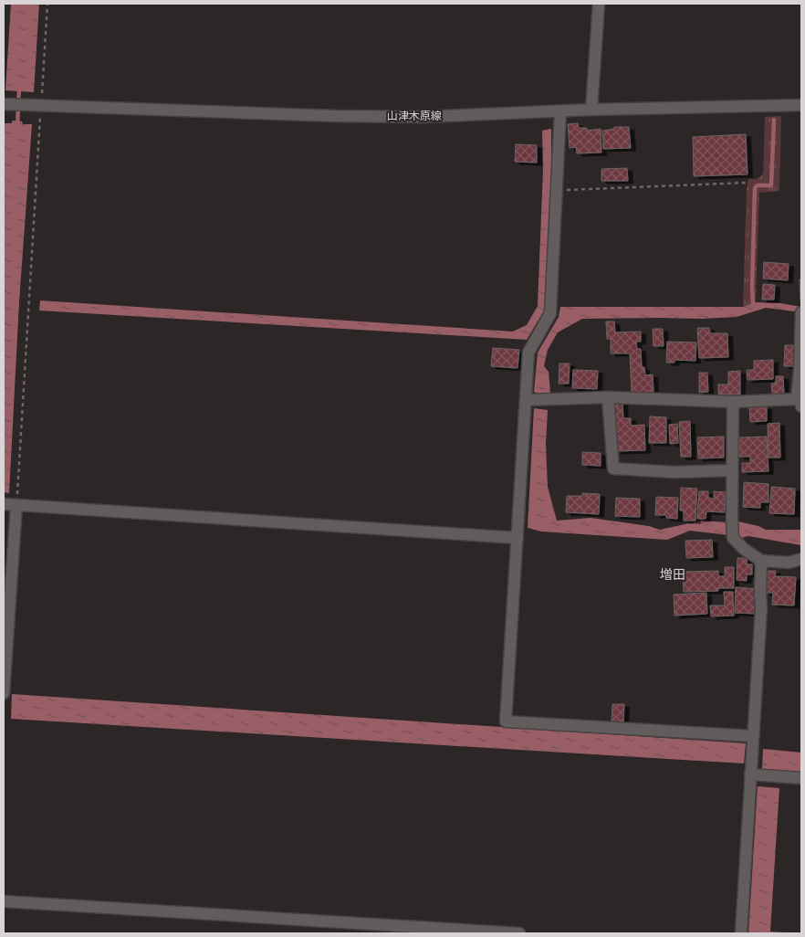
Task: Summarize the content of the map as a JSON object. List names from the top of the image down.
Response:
{
  "streets": {
    "street": ["山津木原線"]
  },
  "districts": ["増田"]
}
